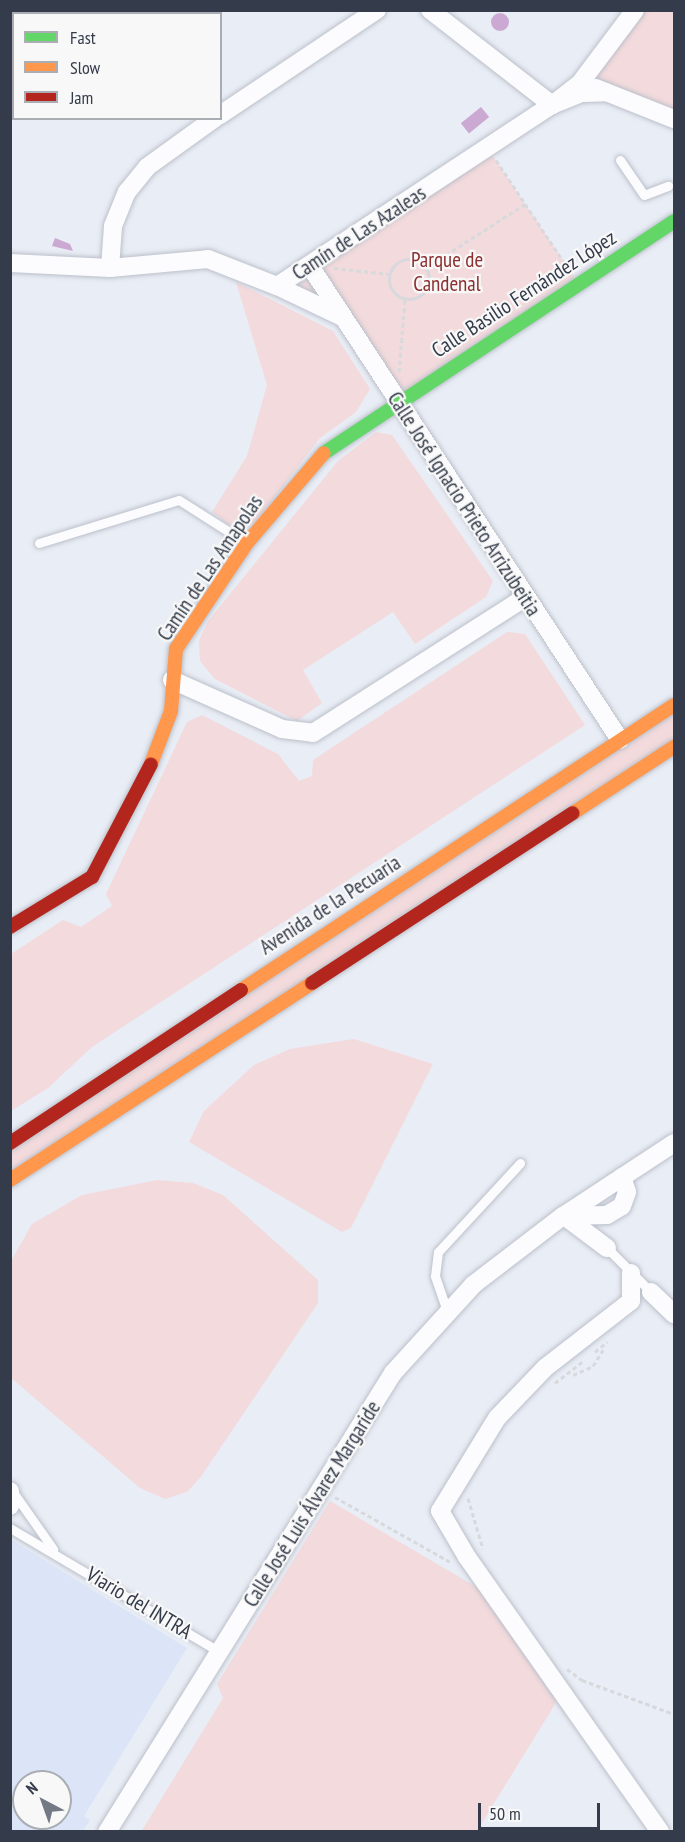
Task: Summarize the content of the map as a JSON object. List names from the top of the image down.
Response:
{
  "streets": {
    "street": [
      "Camín de Las Azaleas",
      "Calle Basilio Fernández López",
      "Calle José Ignacio Prieto Arrizubeitia",
      "Camín de Las Amapolas",
      "Avenida de la Pecuaria",
      "Calle José Luis Álvarez Margaride"
    ],
    "lane": ["Viario del INTRA"]
  },
  "crossings": [
    ["Camín de Las Azaleas", "Calle José Ignacio Prieto Arrizubeitia"],
    ["Calle Basilio Fernández López", "Calle José Ignacio Prieto Arrizubeitia"],
    ["Calle Basilio Fernández López", "Camín de Las Amapolas"],
    ["Calle José Ignacio Prieto Arrizubeitia", "Camín de Las Amapolas"],
    ["Calle José Ignacio Prieto Arrizubeitia", "Avenida de la Pecuaria"],
    ["Calle José Luis Álvarez Margaride", "Viario del INTRA"]
  ],
  "parks": ["Parque de Candenal"],
  "legend": ["Fast", "Slow", "Jam"],
  "scale_bar": "50 m",
  "north": "top left"
}
